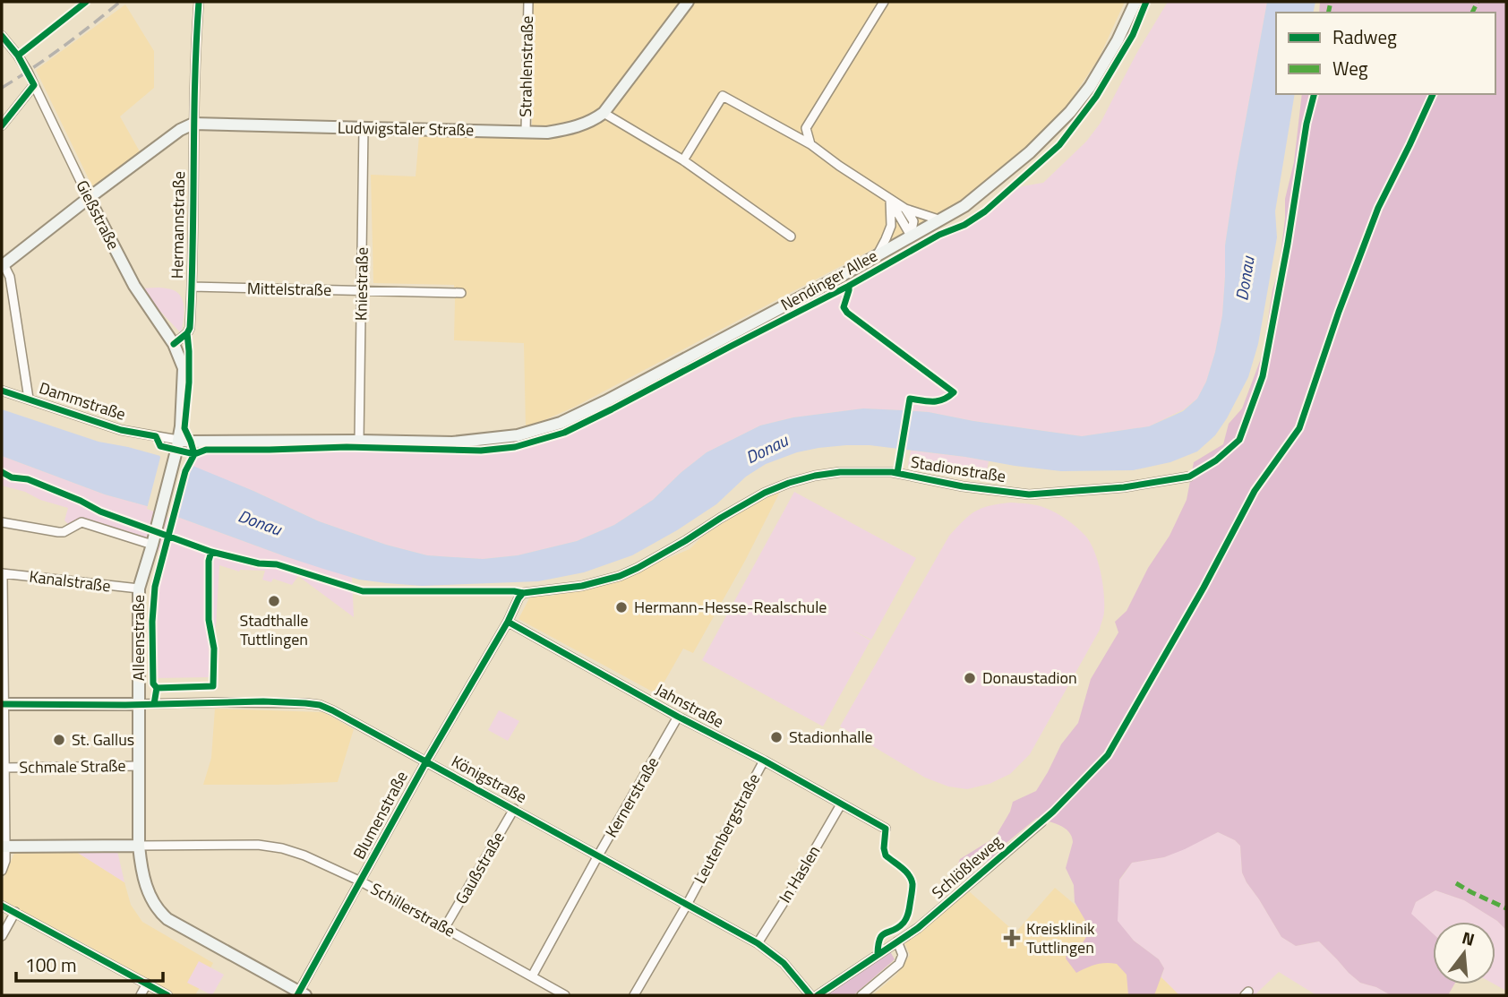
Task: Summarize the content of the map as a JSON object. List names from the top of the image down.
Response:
{
  "streets": {
    "street": [
      "Strahlenstraße",
      "Ludwigstaler Straße",
      "Gießstraße",
      "Hermannstraße",
      "Nendinger Allee",
      "Kniestraße",
      "Mittelstraße",
      "Dammstraße",
      "Stadionstraße",
      "Kanalstraße",
      "Alleenstraße",
      "Jahnstraße",
      "Schmale Straße",
      "Königstraße",
      "Kernerstraße",
      "Blumenstraße",
      "Leutenbergstraße",
      "Schlößleweg",
      "Gaußstraße",
      "In Haslen",
      "Schillerstraße"
    ]
  },
  "crossings": [
    ["Strahlenstraße", "Ludwigstaler Straße"],
    ["Ludwigstaler Straße", "Hermannstraße"],
    ["Ludwigstaler Straße", "Kniestraße"],
    ["Gießstraße", "Hermannstraße"],
    ["Hermannstraße", "Mittelstraße"],
    ["Nendinger Allee", "Kniestraße"],
    ["Nendinger Allee", "Dammstraße"],
    ["Nendinger Allee", "Alleenstraße"],
    ["Kniestraße", "Mittelstraße"],
    ["Dammstraße", "Alleenstraße"],
    ["Stadionstraße", "Jahnstraße"],
    ["Stadionstraße", "Blumenstraße"],
    ["Kanalstraße", "Alleenstraße"],
    ["Alleenstraße", "Schmale Straße"],
    ["Alleenstraße", "Königstraße"],
    ["Alleenstraße", "Blumenstraße"],
    ["Alleenstraße", "Schillerstraße"],
    ["Jahnstraße", "Kernerstraße"],
    ["Jahnstraße", "Blumenstraße"],
    ["Jahnstraße", "Leutenbergstraße"],
    ["Jahnstraße", "In Haslen"],
    ["Königstraße", "Kernerstraße"],
    ["Königstraße", "Blumenstraße"],
    ["Königstraße", "Leutenbergstraße"],
    ["Königstraße", "Gaußstraße"],
    ["Königstraße", "In Haslen"],
    ["Kernerstraße", "Schillerstraße"],
    ["Blumenstraße", "Schillerstraße"],
    ["Gaußstraße", "Schillerstraße"]
  ],
  "water": ["Donau"],
  "places": {
    "other": [
      "Stadthalle Tuttlingen",
      "Hermann-Hesse-Realschule",
      "Donaustadion",
      "Stadionhalle",
      "St. Gallus"
    ],
    "health": ["Kreisklinik Tuttlingen"]
  },
  "legend": ["Radweg", "Weg"],
  "scale_bar": "100 m",
  "north": "top"
}
